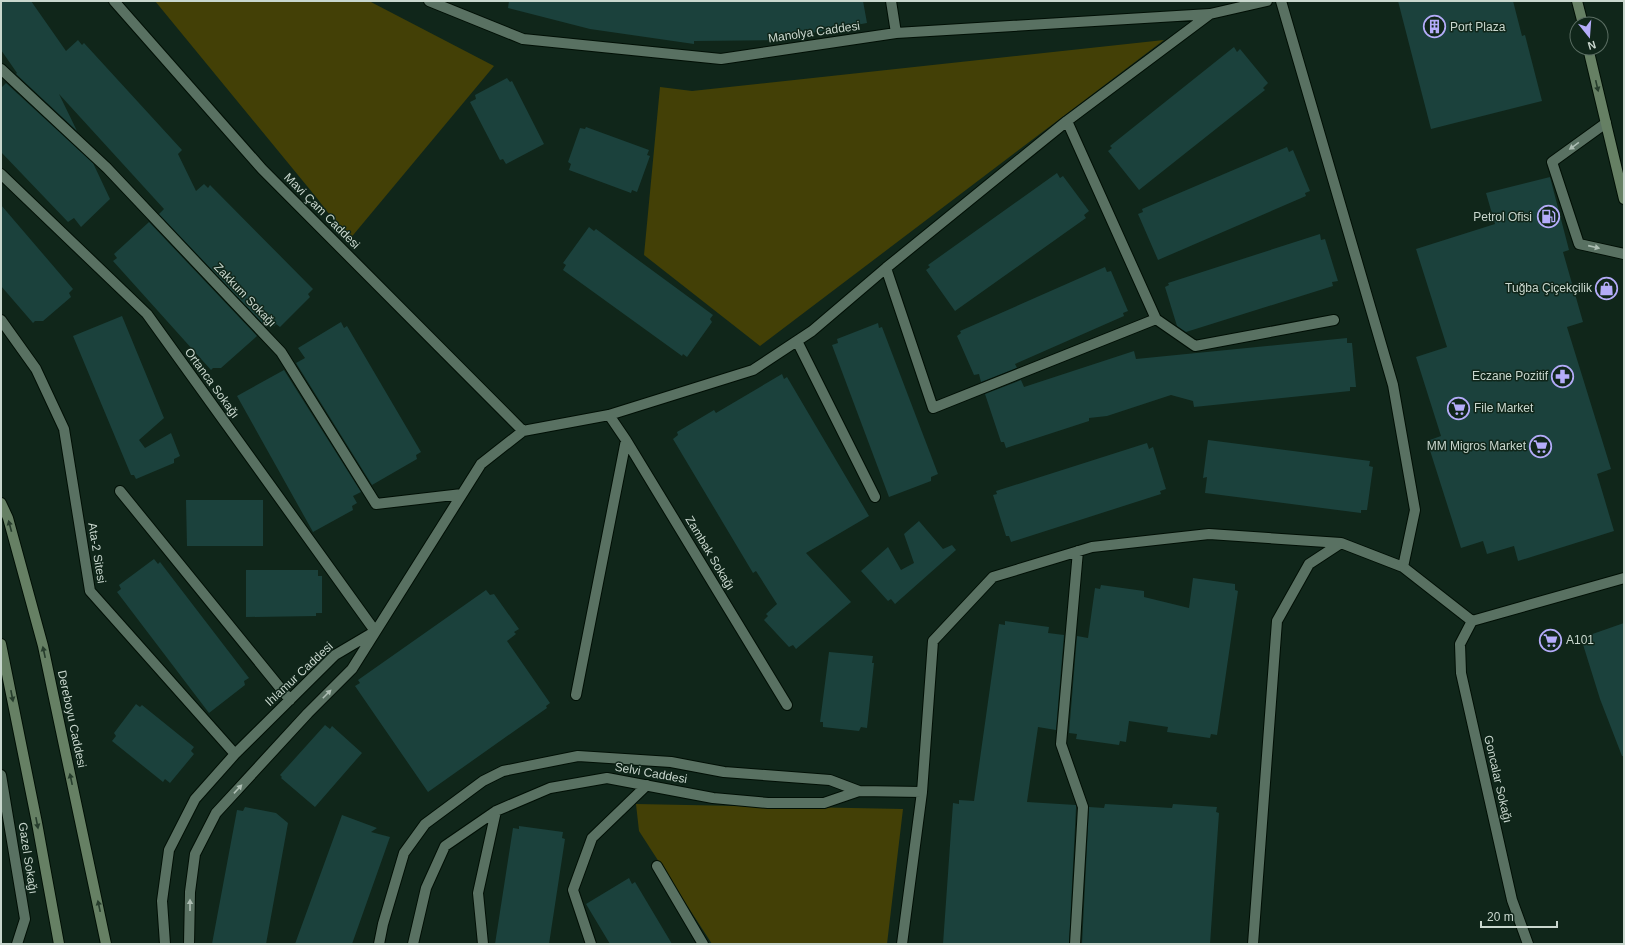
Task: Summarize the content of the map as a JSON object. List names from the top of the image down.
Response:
{
  "streets": {
    "main road": ["Dereboyu Caddesi"],
    "street": [
      "Manolya Caddesi",
      "Mavi Çam Caddesi",
      "Zakkum Sokağı",
      "Ortanca Sokağı",
      "Ata-2 Sitesi",
      "Zambak Sokağı",
      "Ihlamur Caddesi",
      "Selvi Caddesi",
      "Goncalar Sokağı",
      "Gazel Sokağı"
    ]
  },
  "crossings": [
    ["Mavi Çam Caddesi", "Ihlamur Caddesi"],
    ["Zakkum Sokağı", "Ihlamur Caddesi"],
    ["Ortanca Sokağı", "Ihlamur Caddesi"],
    ["Ata-2 Sitesi", "Ihlamur Caddesi"]
  ],
  "places": {
    "building": ["Port Plaza"],
    "fuel station": ["Petrol Ofisi"],
    "shop": ["Tuğba Çiçekçilik"],
    "pharmacy": ["Eczane Pozitif"],
    "supermarket": ["File Market", "MM Migros Market", "A101"]
  },
  "scale_bar": "20 m",
  "north": "bottom"
}
